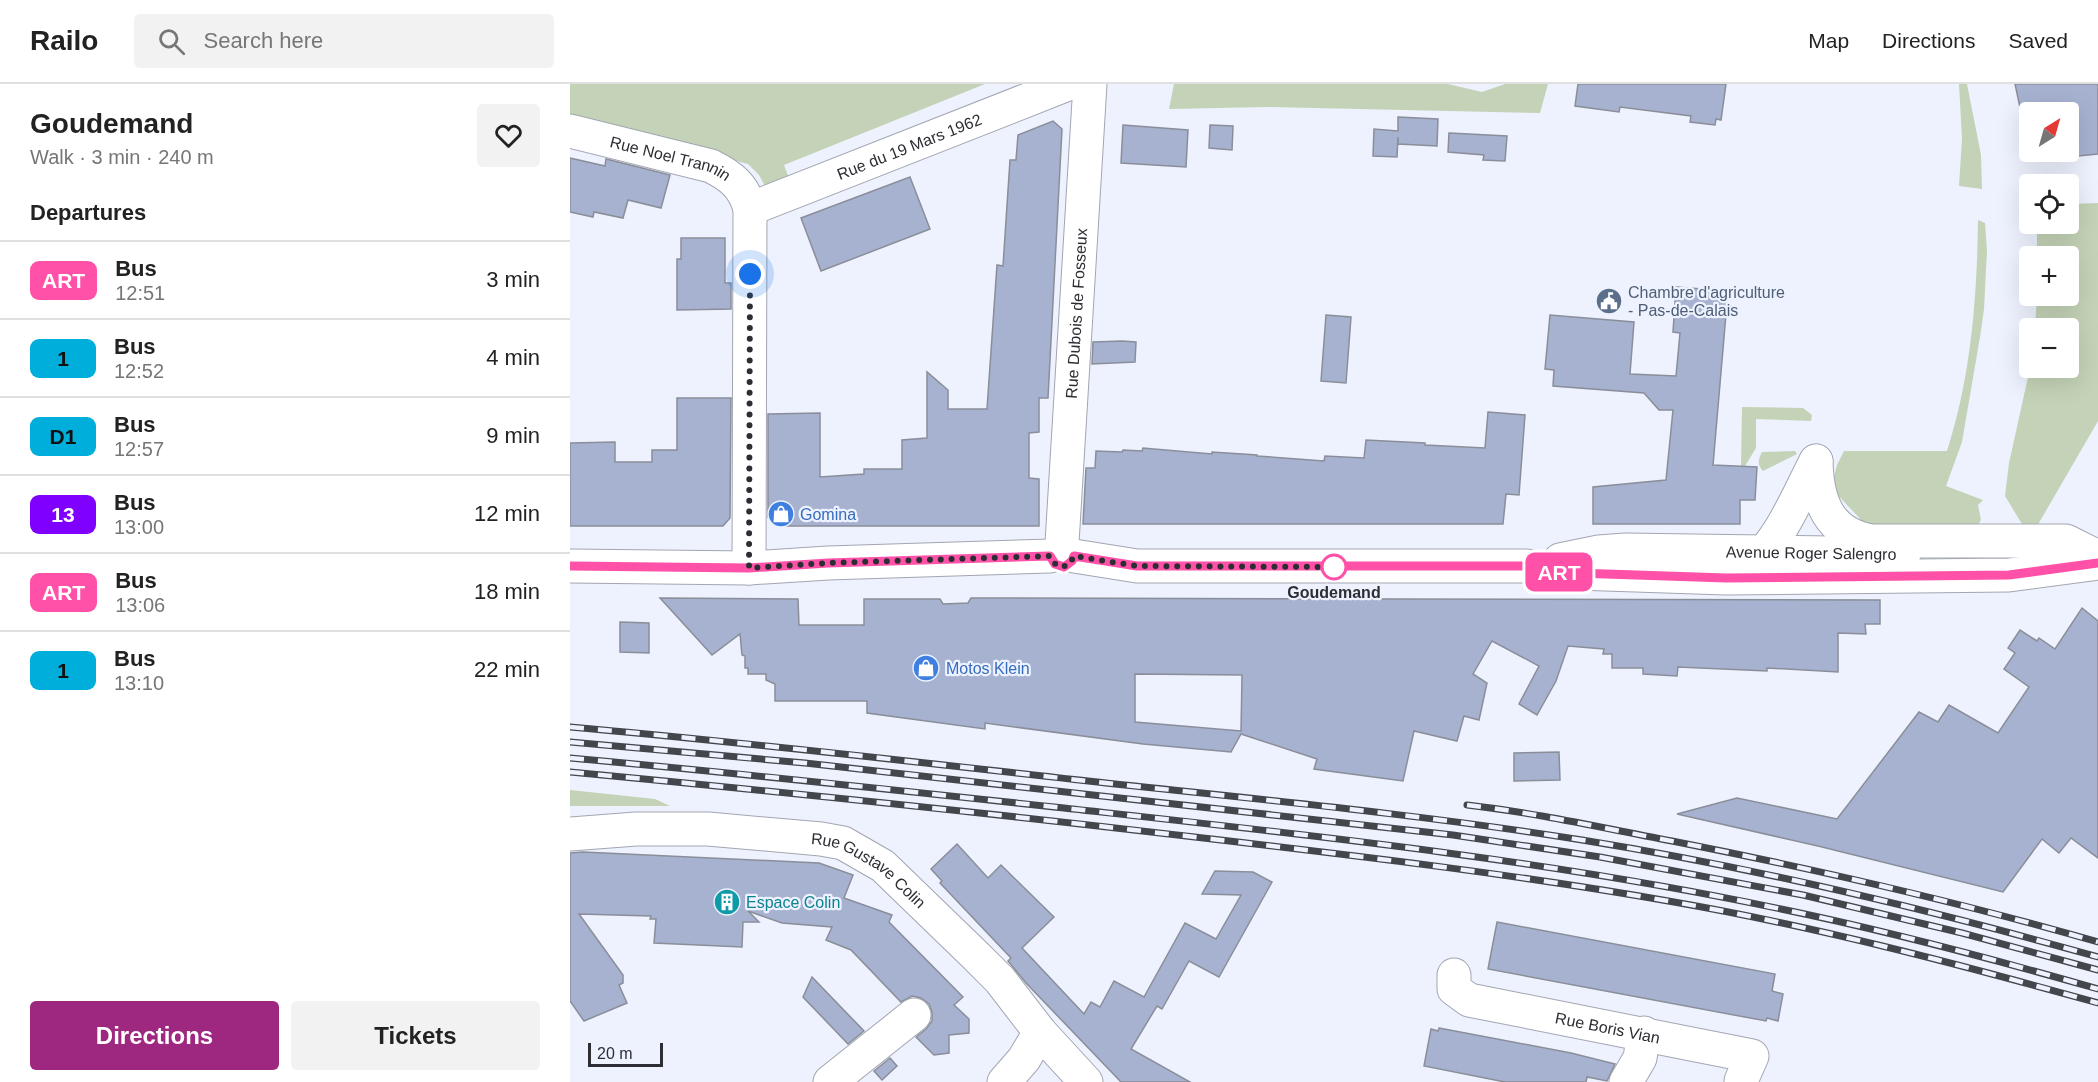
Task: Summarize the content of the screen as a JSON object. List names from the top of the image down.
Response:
{
  "streets": {
    "street": [
      "Rue du 19 Mars 1962",
      "Rue Noel Trannin",
      "Rue Dubois de Fosseux",
      "Avenue Roger Salengro",
      "Rue Gustave Colin",
      "Rue Boris Vian"
    ]
  },
  "crossings": [
    ["Rue du 19 Mars 1962", "Rue Noel Trannin"],
    ["Rue Dubois de Fosseux", "Avenue Roger Salengro"]
  ],
  "places": {
    "public building": ["Chambre d'agriculture - Pas-de-Calais"],
    "shop": ["Gomina", "Motos Klein"],
    "other": ["Goudemand"],
    "building": ["Espace Colin"]
  },
  "lines": ["bus line ART"],
  "scale_bar": "20 m",
  "north": "top right",
  "page": {
    "header": "Railo",
    "search": "Search here",
    "nav": ["Map", "Directions", "Saved"],
    "heading": [
      ["Goudemand", "Walk · 3 min · 240 m"],
      "Departures"
    ],
    "on_map": "ART",
    "map_buttons": ["+", "−"],
    "list": [
      {
        "mark": "ART",
        "name": "Bus",
        "note": "12:51",
        "value": "3 min"
      },
      {
        "mark": "1",
        "name": "Bus",
        "note": "12:52",
        "value": "4 min"
      },
      {
        "mark": "D1",
        "name": "Bus",
        "note": "12:57",
        "value": "9 min"
      },
      {
        "mark": "13",
        "name": "Bus",
        "note": "13:00",
        "value": "12 min"
      },
      {
        "mark": "ART",
        "name": "Bus",
        "note": "13:06",
        "value": "18 min"
      },
      {
        "mark": "1",
        "name": "Bus",
        "note": "13:10",
        "value": "22 min"
      }
    ],
    "buttons": ["Directions", "Tickets"],
    "scale": "20 m"
  }
}
